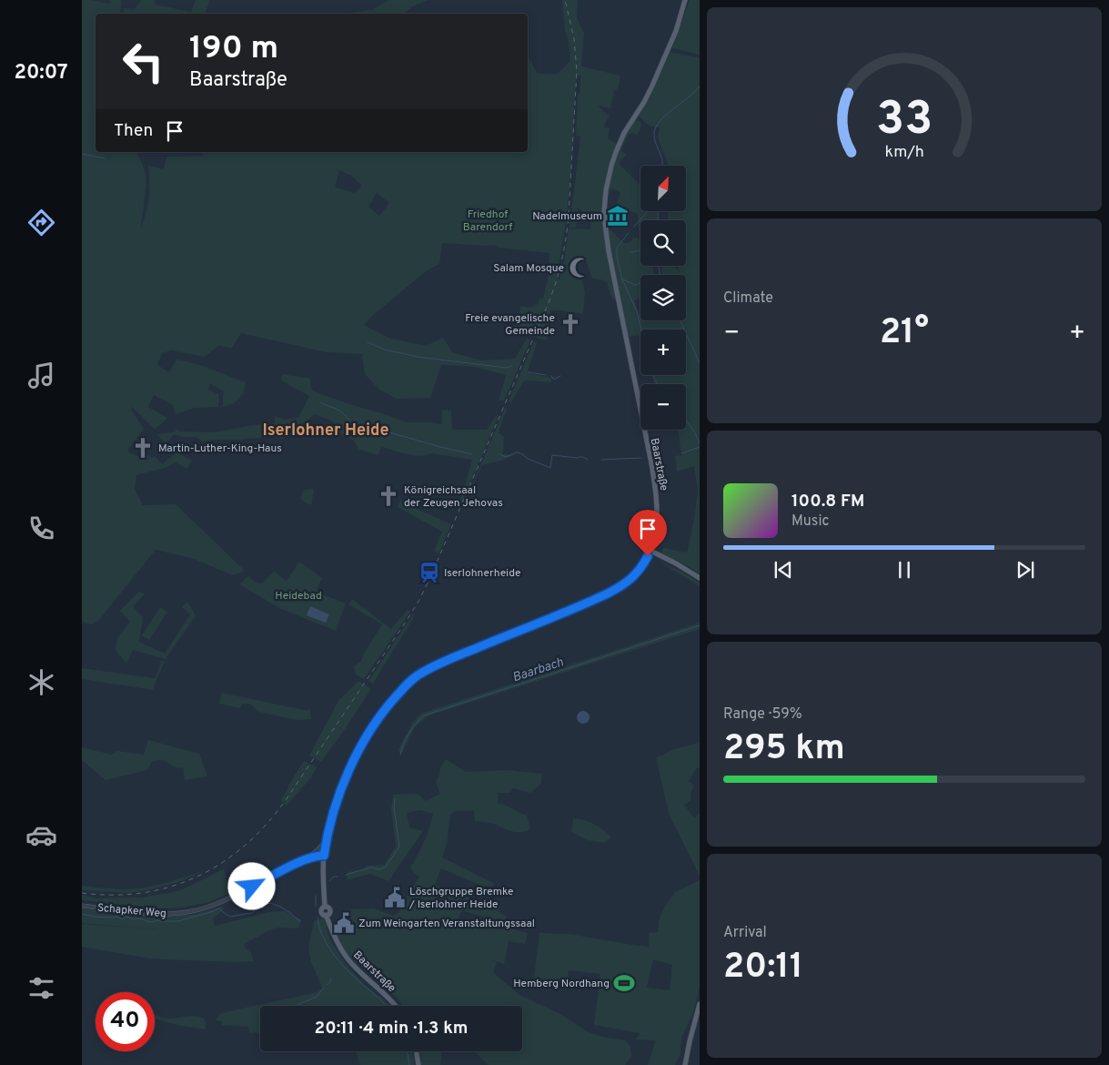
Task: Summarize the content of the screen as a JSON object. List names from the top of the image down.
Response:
{
  "streets": {
    "main road": ["Baarstraße"],
    "street": ["Schapker Weg"]
  },
  "crossings": [
    ["Baarstraße", "Schapker Weg"]
  ],
  "districts": ["Iserlohner Heide"],
  "water": ["Baarbach"],
  "parks": ["Friedhof Barendorf", "Heidebad"],
  "places": {
    "museum": ["Nadelmuseum"],
    "mosque": ["Salam Mosque"],
    "church": ["Freie evangelische Gemeinde", "Martin-Luther-King-Haus", "Königreichsaal der Zeugen Jehovas"],
    "station": ["Iserlohnerheide"],
    "public building": ["Löschgruppe Bremke / Iserlohner Heide", "Zum Weingarten Veranstaltungssaal"],
    "sports": ["Hemberg Nordhang"]
  },
  "north": "top right",
  "page": {
    "tabs": "20:07",
    "turn": ["190 m", "Baarstraße"],
    "then": "Then",
    "map_buttons": ["+", "−"],
    "tile": [
      "Climate",
      ["Range · 59%", "295 km"],
      ["Arrival", "20:11"]
    ],
    "heat": ["−", "21°", "+"],
    "song": ["100.8 FM", "Music"],
    "limit": "40",
    "trip": "20:11 · 4 min · 1.3 km",
    "gauge": ["33", "km/h"]
  }
}
